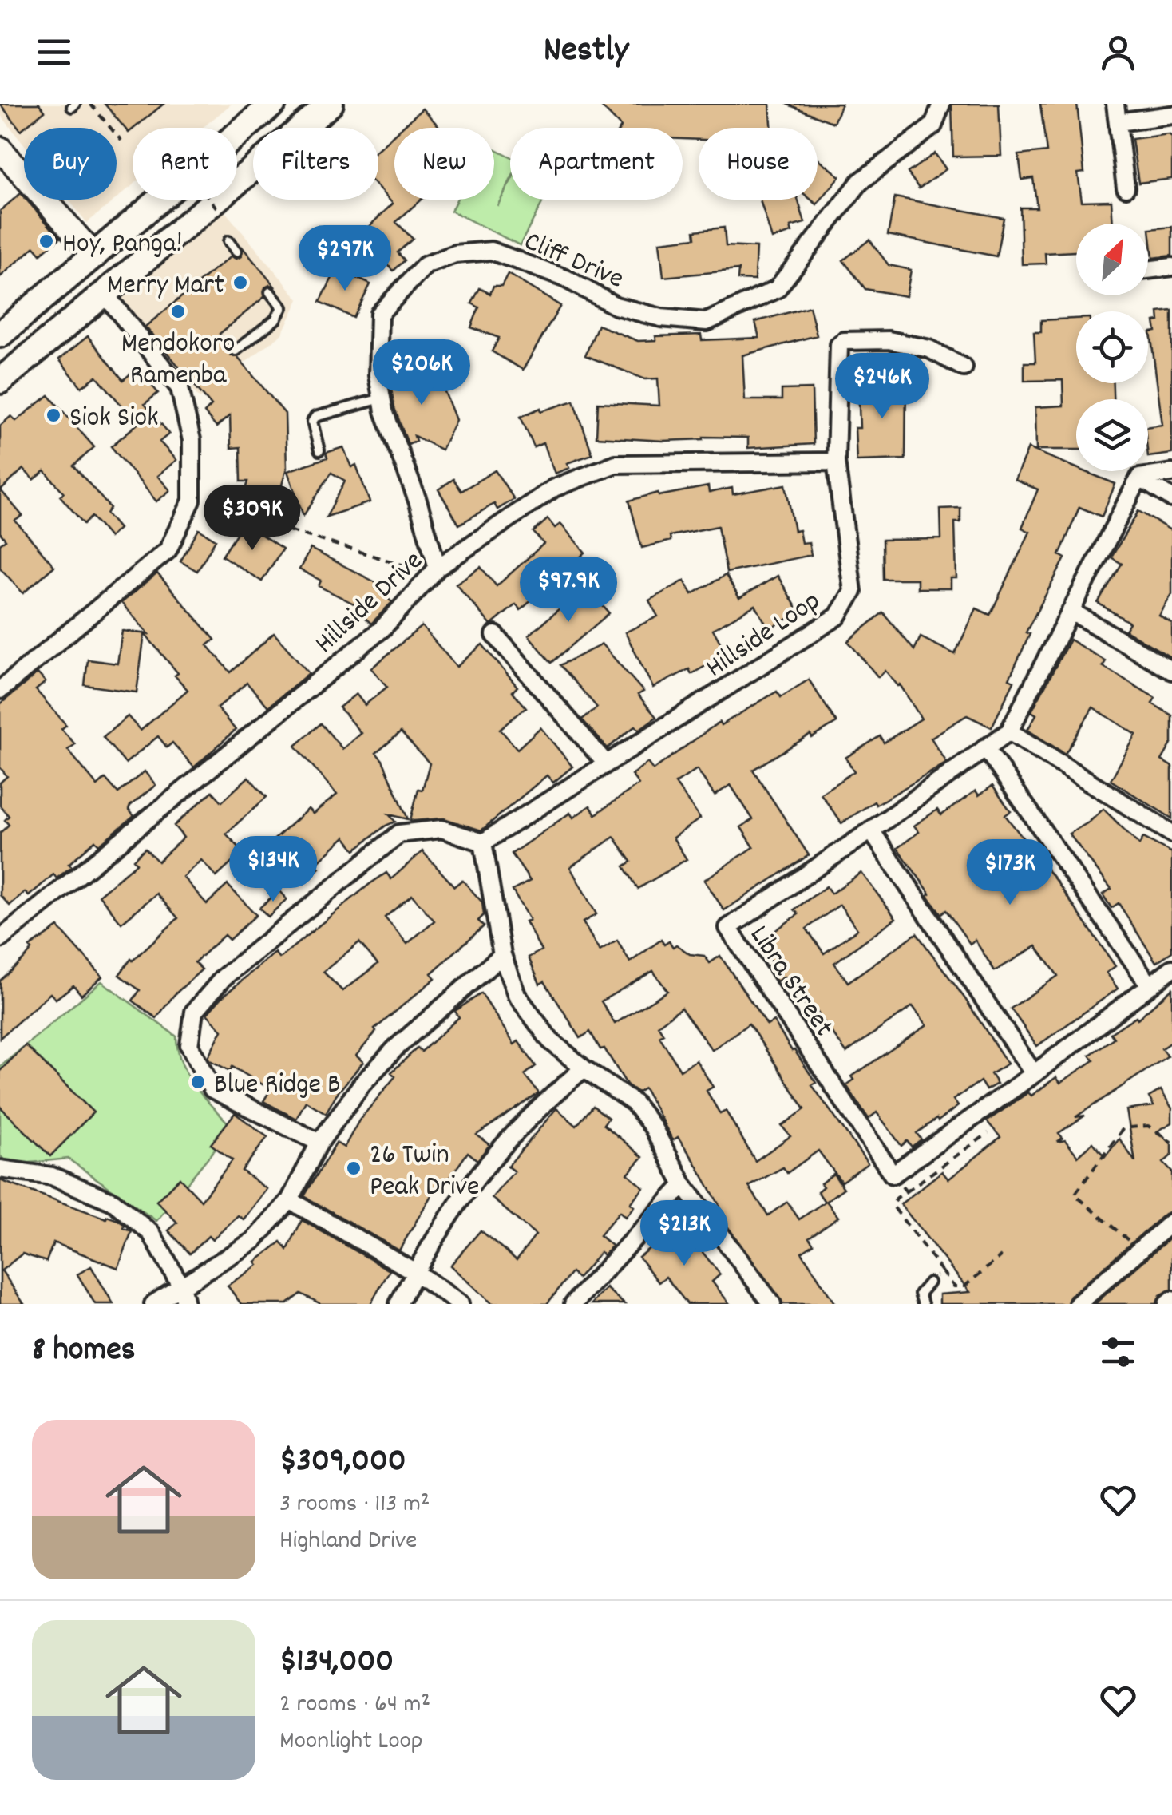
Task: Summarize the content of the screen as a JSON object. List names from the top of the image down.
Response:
{
  "streets": {
    "street": [
      "Cliff Drive",
      "Hillside Drive",
      "Hillside Loop",
      "Libra Street"
    ]
  },
  "crossings": [
    ["Cliff Drive", "Hillside Drive"],
    ["Hillside Drive", "Hillside Loop"]
  ],
  "places": [
    "Hoy, Panga!",
    "Merry Mart",
    "Mendokoro Ramenba",
    "Siok Siok",
    "Blue Ridge B",
    "26 Twin Peak Drive"
  ],
  "north": "top right",
  "page": {
    "header": "Nestly",
    "chip": [
      "Buy",
      "Rent",
      "Filters",
      "New",
      "Apartment",
      "House"
    ],
    "price": [
      "$297K",
      "$206K",
      "$246K",
      "$309K",
      "$97.9K",
      "$134K",
      "$173K",
      "$213K"
    ],
    "heading": "8 homes",
    "list": [
      {
        "name": "$309,000",
        "note": "3 rooms · 113 m² · Highland Drive"
      },
      {
        "name": "$134,000",
        "note": "2 rooms · 64 m² · Moonlight Loop"
      }
    ]
  }
}
